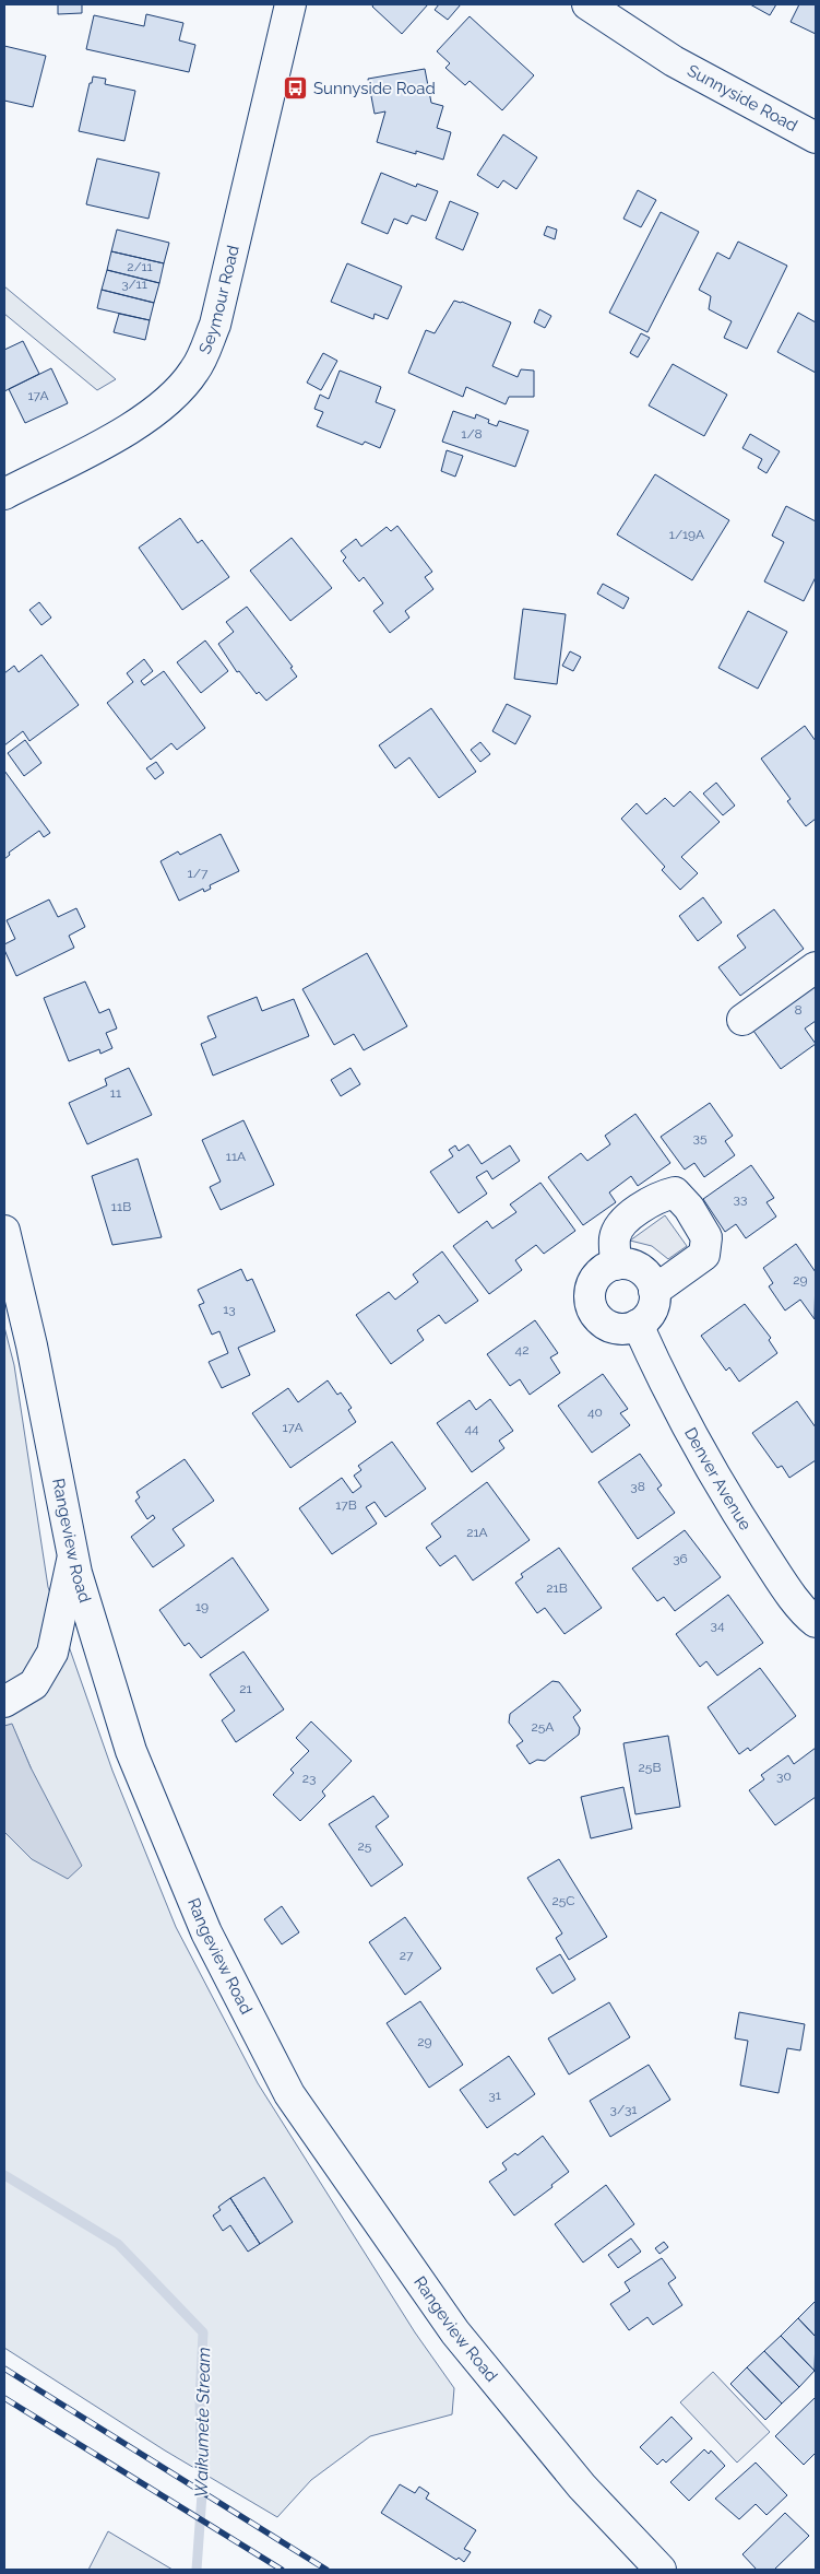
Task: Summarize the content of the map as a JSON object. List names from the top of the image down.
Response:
{
  "streets": {
    "street": [
      "Sunnyside Road",
      "Seymour Road",
      "Denver Avenue",
      "Rangeview Road"
    ]
  },
  "water": ["Waikumete Stream"],
  "places": {
    "bus stop": ["Sunnyside Road"]
  },
  "house_numbers": [
    "2/11",
    "3/11",
    "17A",
    "1/8",
    "1/19A",
    "1/7",
    "8",
    "11",
    "35",
    "11A",
    "33",
    "11B",
    "29",
    "13",
    "42",
    "40",
    "17A",
    "44",
    "38",
    "17B",
    "21A",
    "36",
    "21B",
    "19",
    "34",
    "21",
    "25A",
    "25B",
    "30",
    "23",
    "25",
    "25C",
    "27",
    "29",
    "31",
    "3/31"
  ]
}
